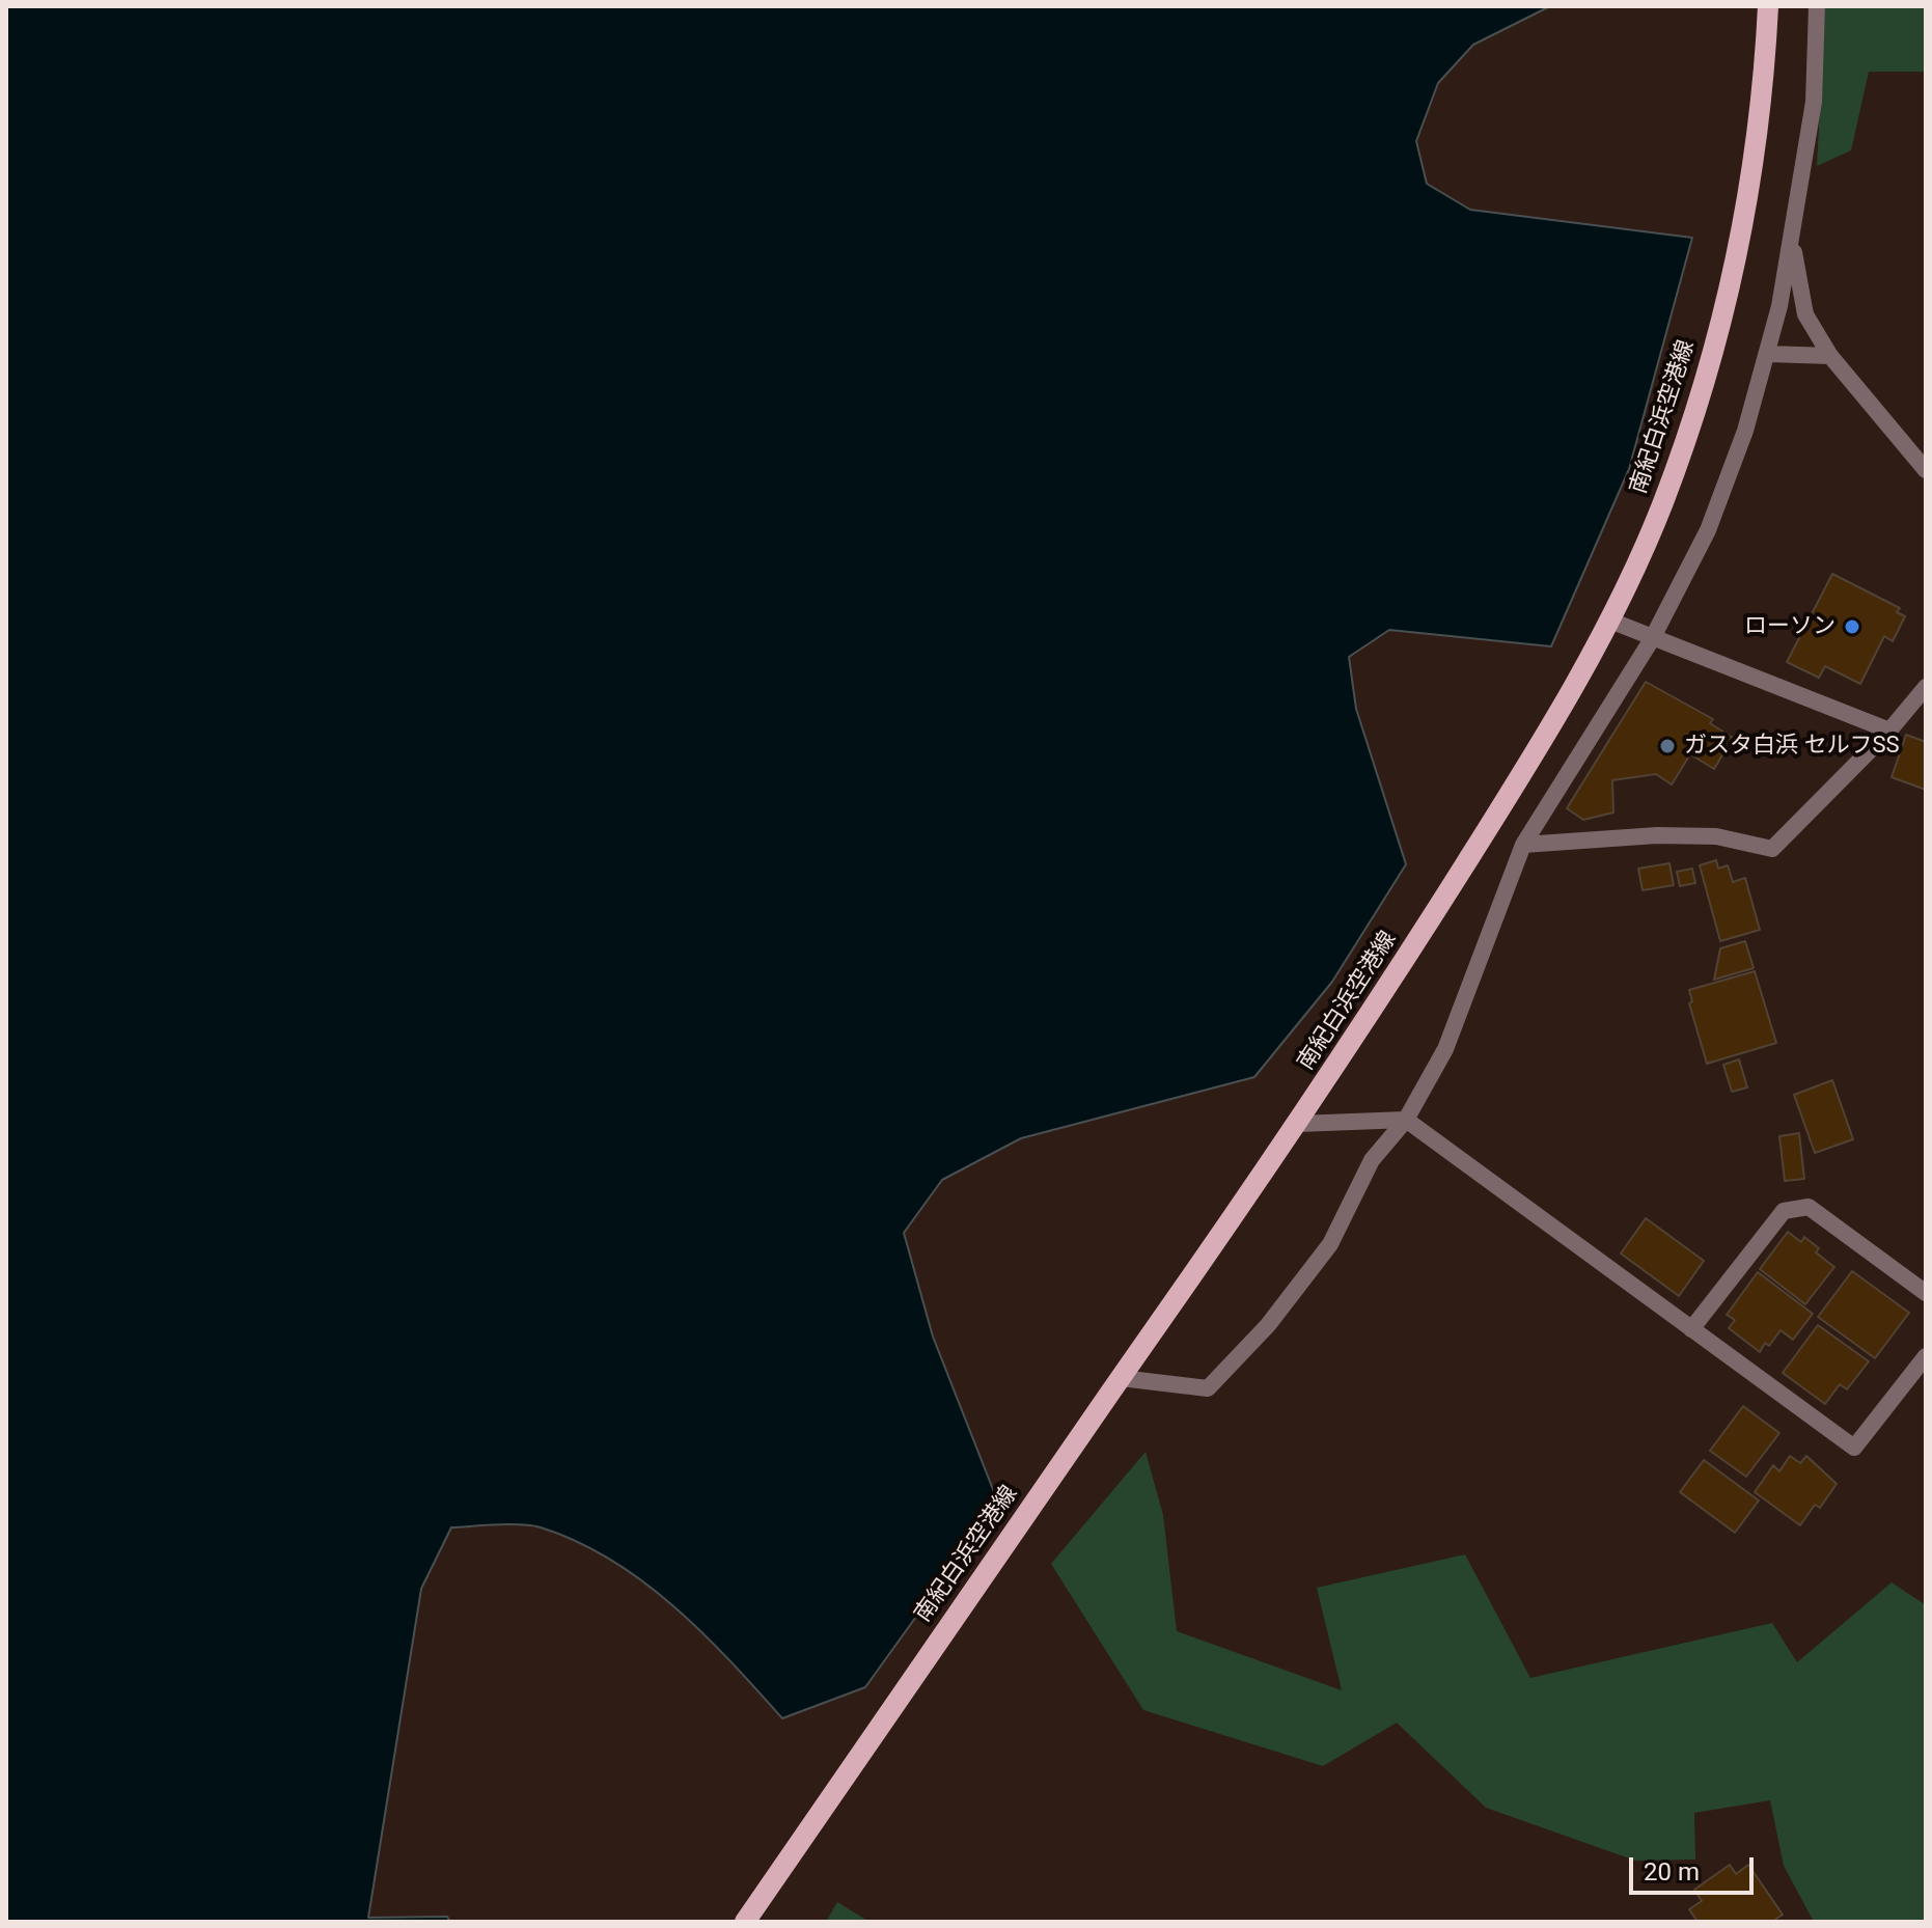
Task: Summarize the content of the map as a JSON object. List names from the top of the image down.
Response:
{
  "streets": {
    "main road": ["南紀白浜空港線"]
  },
  "places": ["ローソン", "ガスタ白浜 セルフSS"],
  "scale_bar": "20 m"
}
